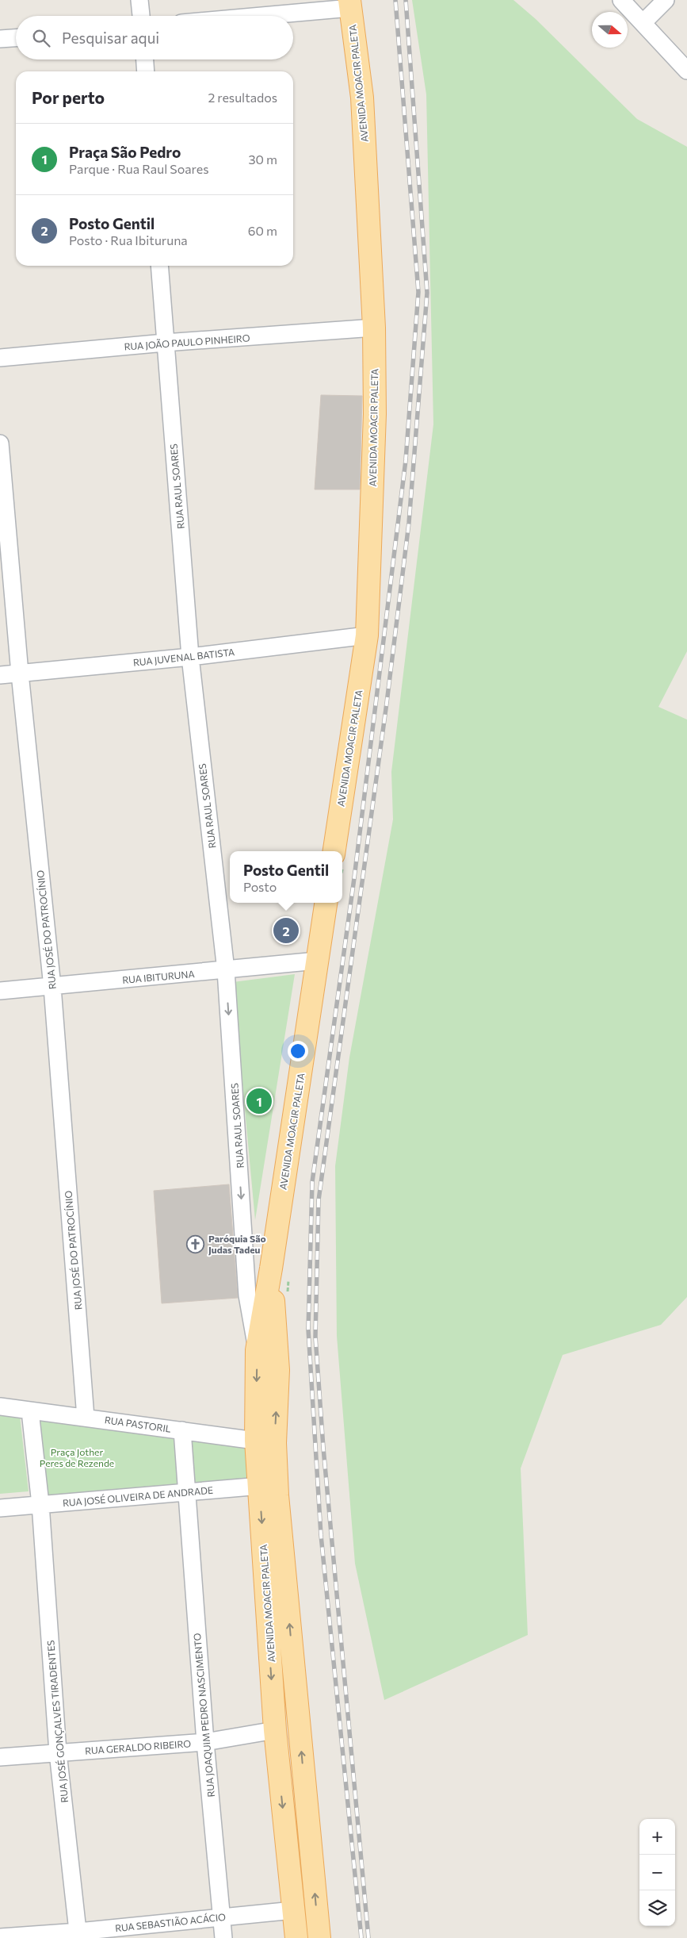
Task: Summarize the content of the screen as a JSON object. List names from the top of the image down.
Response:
{
  "streets": {
    "main road": ["AVENIDA MOACIR PALETA"],
    "street": [
      "RUA JOÃO PAULO PINHEIRO",
      "RUA RAUL SOARES",
      "RUA JUVENAL BATISTA",
      "RUA JOSÉ DO PATROCÍNIO",
      "RUA IBITURUNA",
      "RUA PASTORIL",
      "RUA JOSÉ OLIVEIRA DE ANDRADE",
      "RUA JOAQUIM PEDRO NASCIMENTO",
      "RUA JOSÉ GONÇALVES TIRADENTES",
      "RUA GERALDO RIBEIRO",
      "RUA SEBASTIÃO ACÁCIO"
    ]
  },
  "crossings": [
    ["AVENIDA MOACIR PALETA", "RUA JOÃO PAULO PINHEIRO"],
    ["AVENIDA MOACIR PALETA", "RUA RAUL SOARES"],
    ["AVENIDA MOACIR PALETA", "RUA JUVENAL BATISTA"],
    ["AVENIDA MOACIR PALETA", "RUA IBITURUNA"],
    ["AVENIDA MOACIR PALETA", "RUA PASTORIL"],
    ["AVENIDA MOACIR PALETA", "RUA JOSÉ OLIVEIRA DE ANDRADE"],
    ["AVENIDA MOACIR PALETA", "RUA GERALDO RIBEIRO"],
    ["AVENIDA MOACIR PALETA", "RUA SEBASTIÃO ACÁCIO"],
    ["RUA JOÃO PAULO PINHEIRO", "RUA RAUL SOARES"],
    ["RUA RAUL SOARES", "RUA JUVENAL BATISTA"],
    ["RUA RAUL SOARES", "RUA IBITURUNA"],
    ["RUA JUVENAL BATISTA", "RUA JOSÉ DO PATROCÍNIO"],
    ["RUA JOSÉ DO PATROCÍNIO", "RUA IBITURUNA"],
    ["RUA JOSÉ DO PATROCÍNIO", "RUA PASTORIL"],
    ["RUA PASTORIL", "RUA JOAQUIM PEDRO NASCIMENTO"],
    ["RUA PASTORIL", "RUA JOSÉ GONÇALVES TIRADENTES"],
    ["RUA JOSÉ OLIVEIRA DE ANDRADE", "RUA JOAQUIM PEDRO NASCIMENTO"],
    ["RUA JOSÉ OLIVEIRA DE ANDRADE", "RUA JOSÉ GONÇALVES TIRADENTES"],
    ["RUA JOAQUIM PEDRO NASCIMENTO", "RUA GERALDO RIBEIRO"],
    ["RUA JOAQUIM PEDRO NASCIMENTO", "RUA SEBASTIÃO ACÁCIO"],
    ["RUA JOSÉ GONÇALVES TIRADENTES", "RUA GERALDO RIBEIRO"],
    ["RUA JOSÉ GONÇALVES TIRADENTES", "RUA SEBASTIÃO ACÁCIO"]
  ],
  "one_way": ["RUA RAUL SOARES"],
  "parks": ["Praça Jother Peres de Rezende"],
  "places": {
    "church": ["Paróquia São Judas Tadeu"]
  },
  "north": "right",
  "page": {
    "search": "Pesquisar aqui",
    "heading": ["Por perto", "2 resultados"],
    "list": [
      {
        "mark": "1",
        "name": "Praça São Pedro",
        "note": "Parque · Rua Raul Soares",
        "value": "30 m"
      },
      {
        "mark": "2",
        "name": "Posto Gentil",
        "note": "Posto · Rua Ibituruna",
        "value": "60 m"
      }
    ],
    "popup": ["Posto Gentil", "Posto"],
    "pins": ["2", "1"],
    "map_buttons": ["+", "−"]
  }
}
